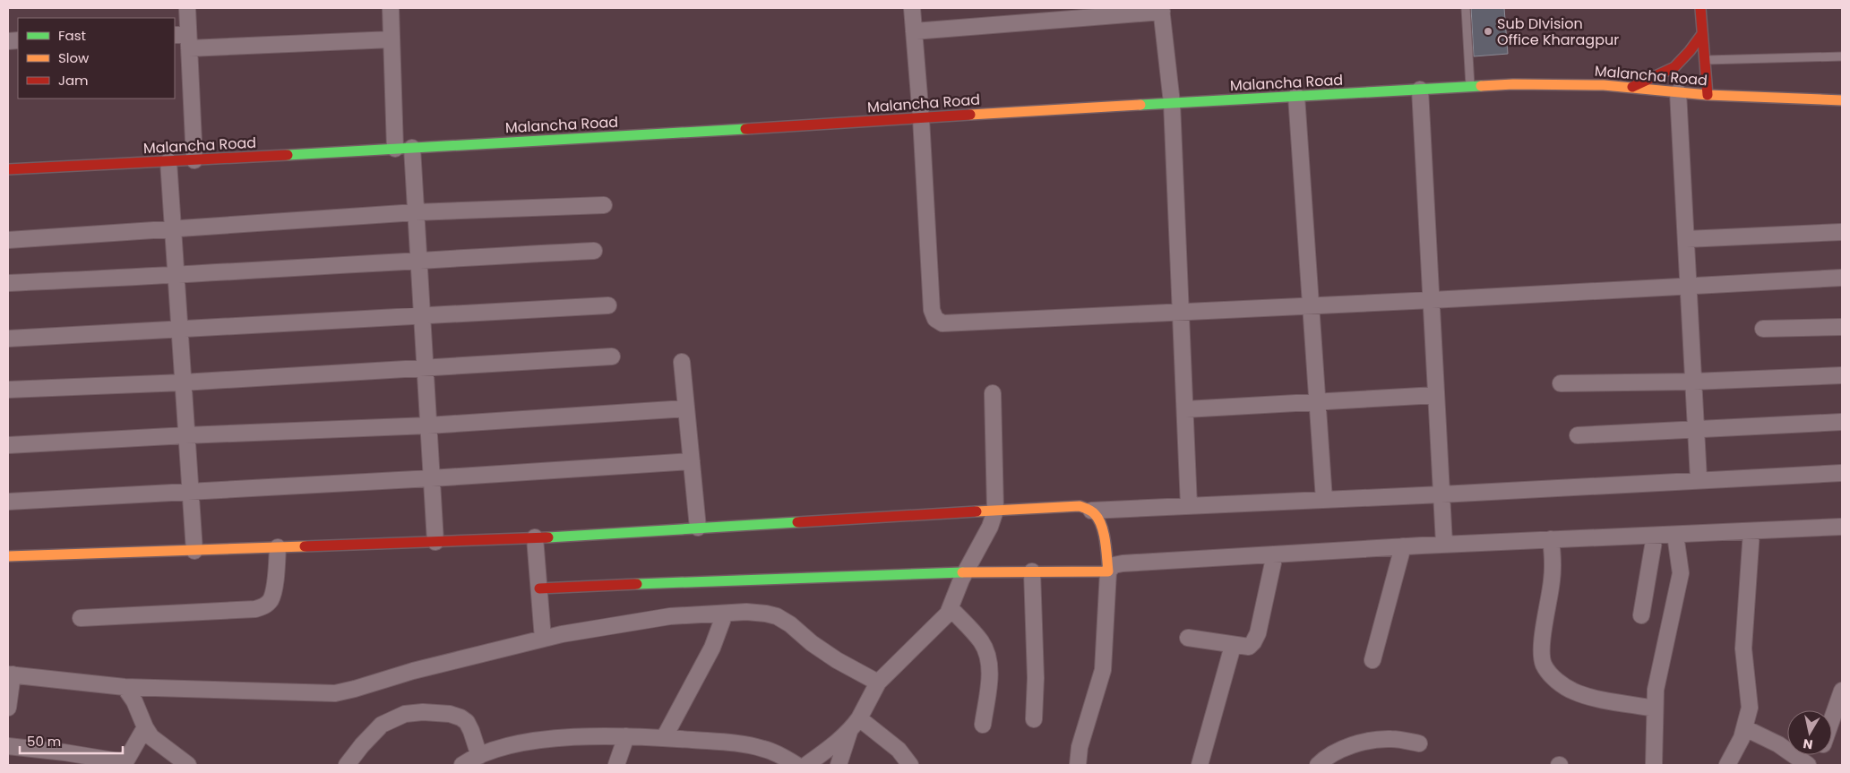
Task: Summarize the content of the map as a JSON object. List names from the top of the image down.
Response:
{
  "streets": {
    "main road": ["Malancha Road"]
  },
  "places": ["Sub DIvision Office Kharagpur"],
  "legend": ["Fast", "Slow", "Jam"],
  "scale_bar": "50 m",
  "north": "bottom"
}
